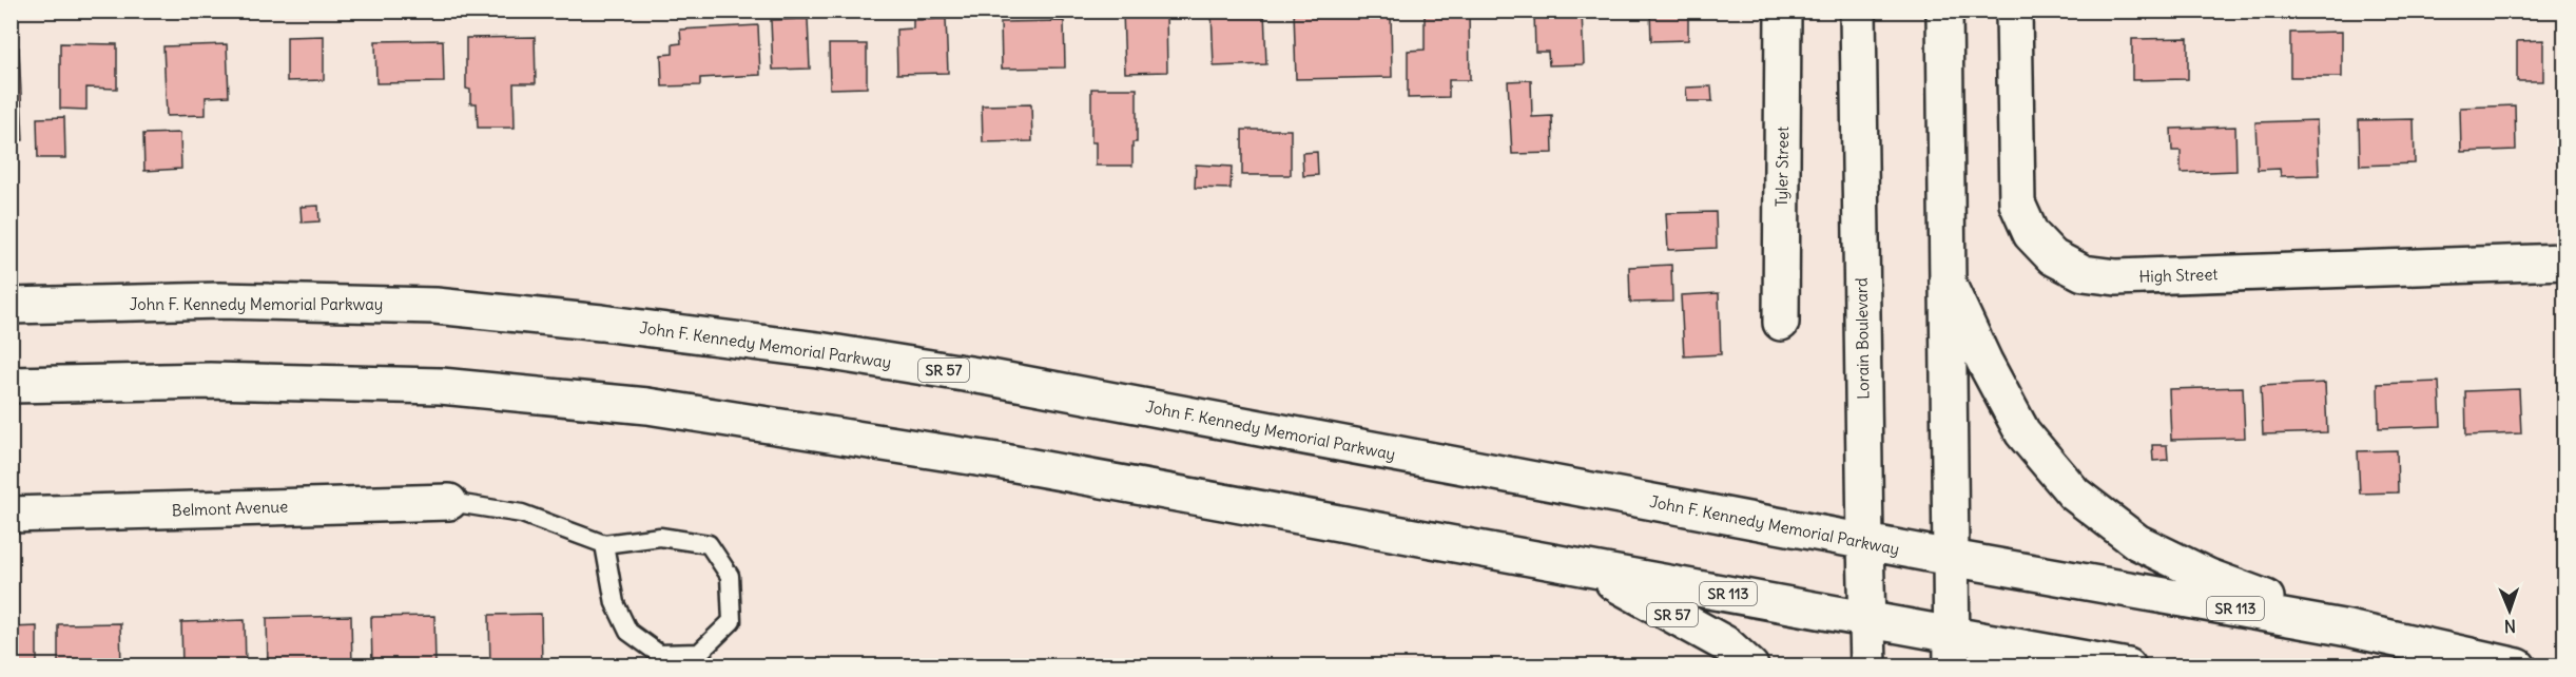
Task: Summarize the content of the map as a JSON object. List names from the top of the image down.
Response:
{
  "streets": {
    "main road": [
      "Tyler Street",
      "High Street",
      "John F. Kennedy Memorial Parkway",
      "Lorain Boulevard",
      "SR 57",
      "Belmont Avenue",
      "SR 113"
    ]
  },
  "crossings": [
    ["John F. Kennedy Memorial Parkway", "Lorain Boulevard"],
    ["Lorain Boulevard", "SR 113"],
    ["SR 57", "SR 113"]
  ],
  "north": "bottom"
}
